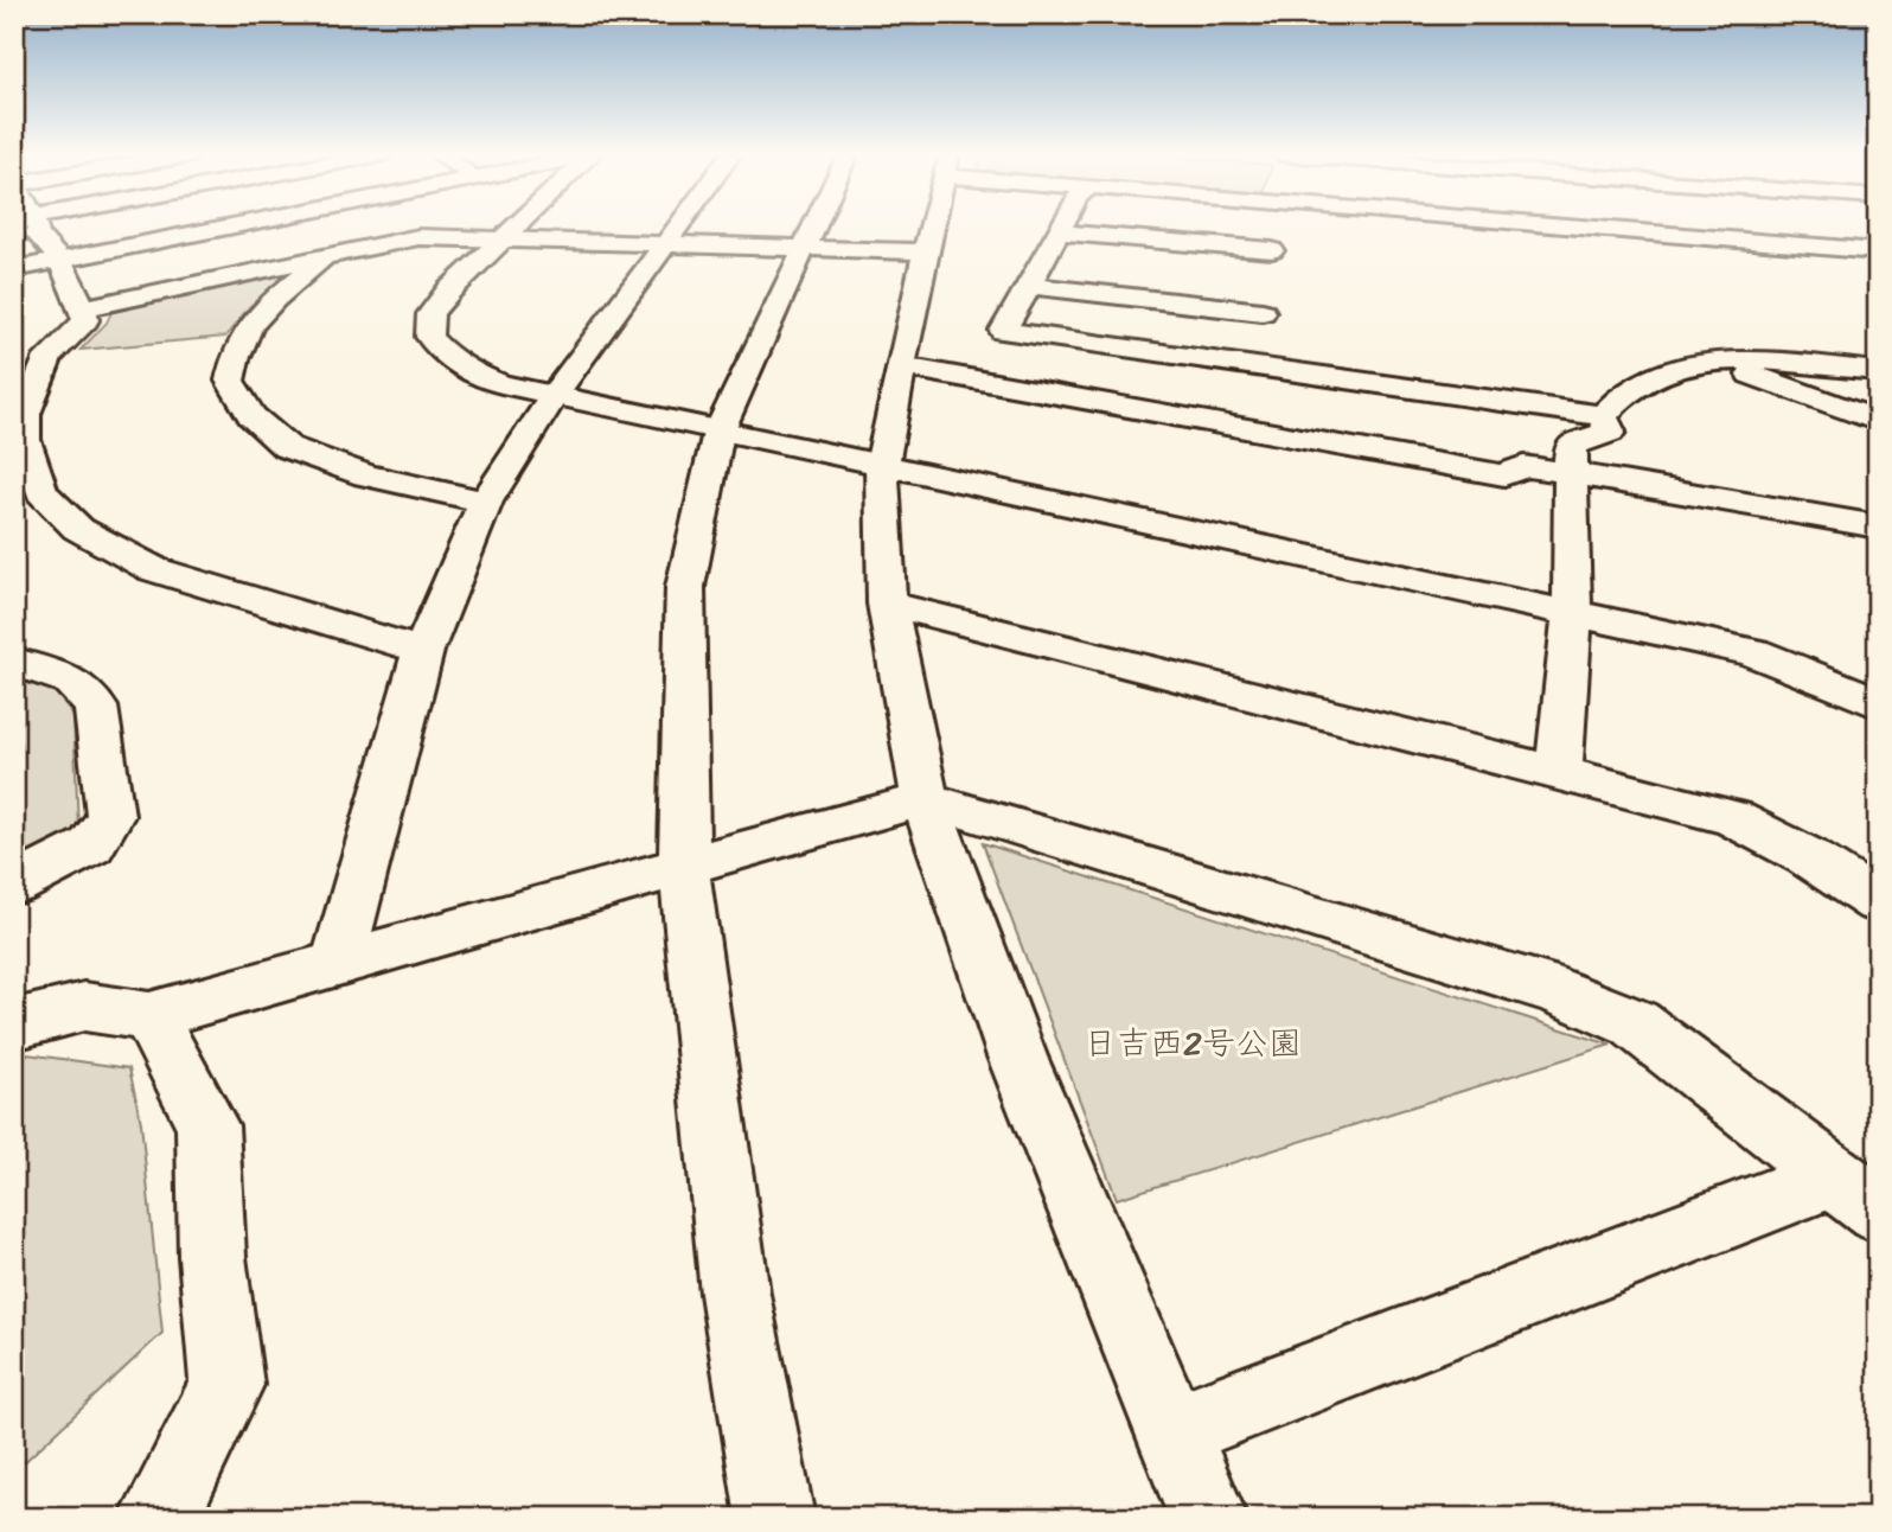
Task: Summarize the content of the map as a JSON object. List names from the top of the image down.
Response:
{
  "parks": ["日吉西2号公園"]
}
